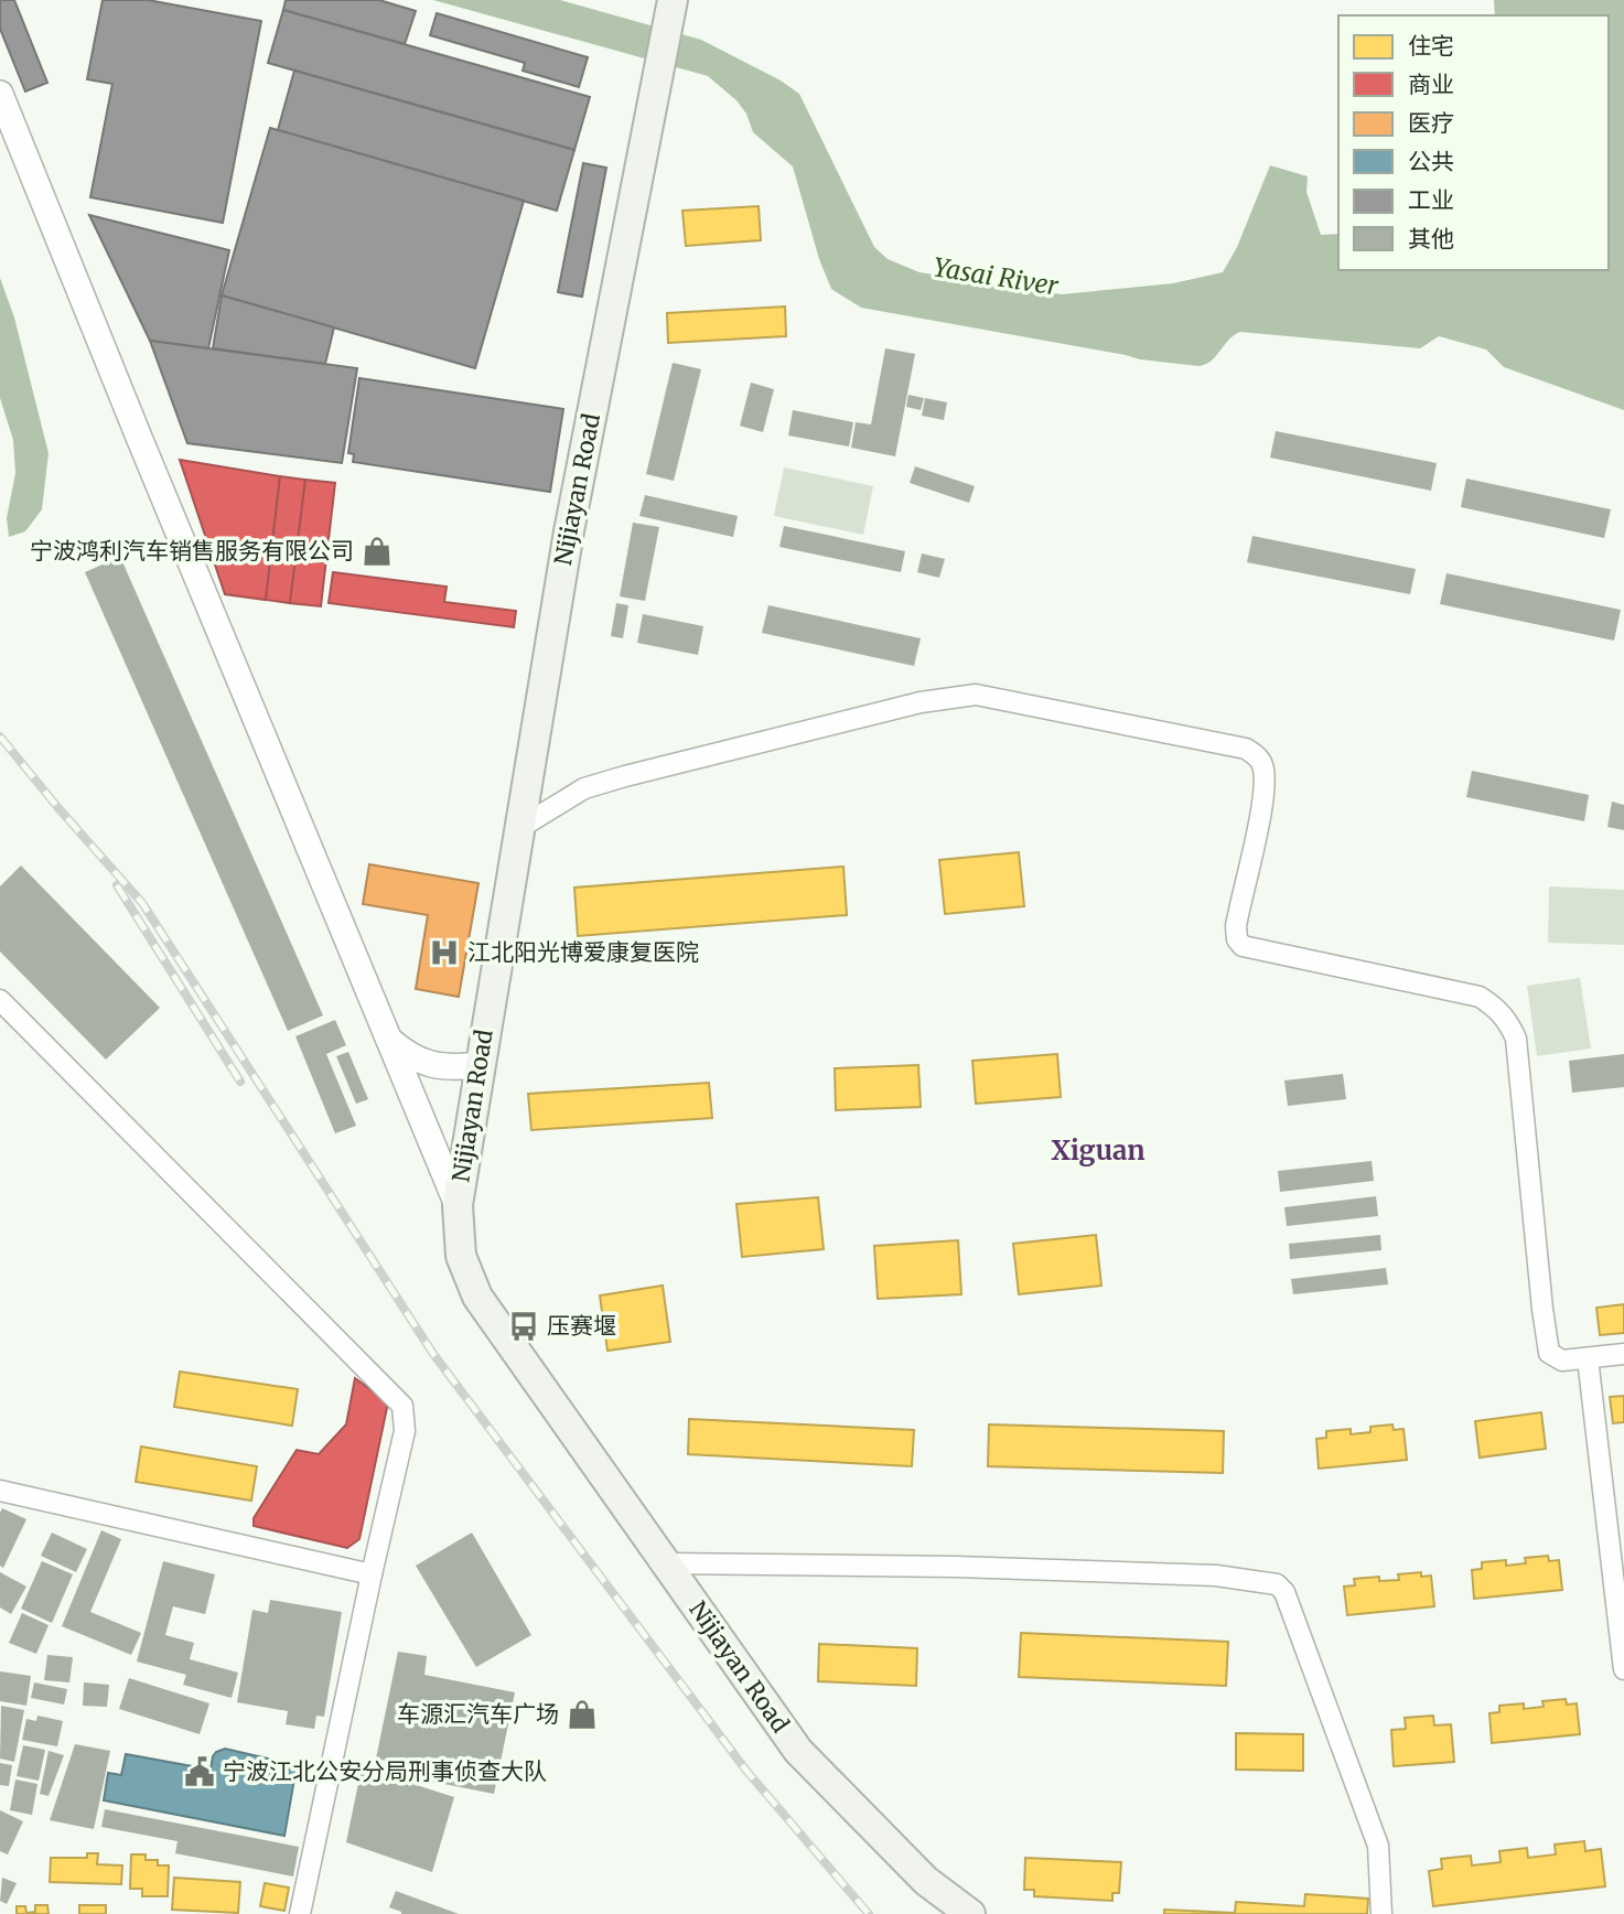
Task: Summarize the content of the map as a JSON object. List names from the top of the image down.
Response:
{
  "streets": {
    "main road": ["Nijiayan Road"]
  },
  "districts": ["Xiguan"],
  "water": ["Yasai River"],
  "places": {
    "shop": ["宁波鸿利汽车销售服务有限公司", "车源汇汽车广场"],
    "hospital": ["江北阳光博爱康复医院"],
    "bus stop": ["压赛堰"],
    "public building": ["宁波江北公安分局刑事侦查大队"]
  },
  "legend": [
    "住宅",
    "商业",
    "医疗",
    "公共",
    "工业",
    "其他"
  ]
}
